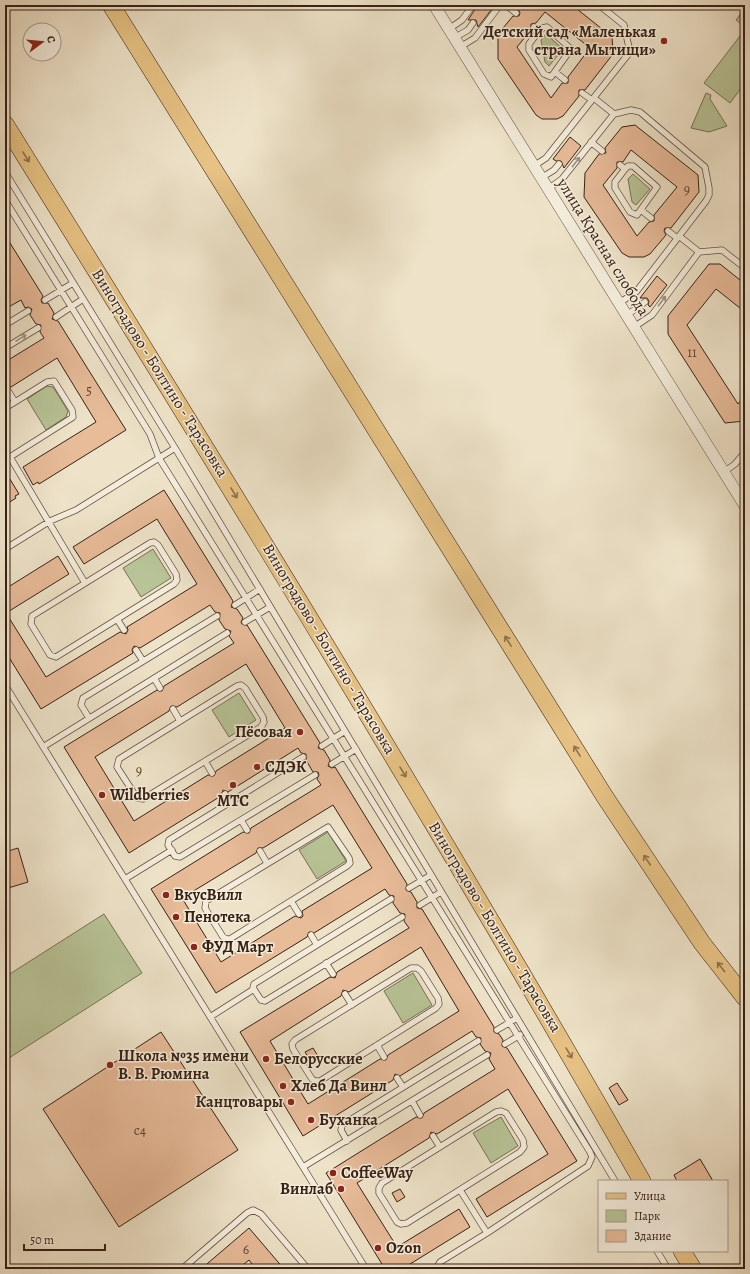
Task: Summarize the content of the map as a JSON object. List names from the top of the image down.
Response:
{
  "streets": {
    "main road": ["Виноградово - Болтино - Тарасовка"],
    "street": ["улица Красная слобода"]
  },
  "one_way": ["Виноградово - Болтино - Тарасовка"],
  "places": [
    "Детский сад «Маленькая страна Мытищи»",
    "Пёсовая",
    "СДЭК",
    "МТС",
    "Wildberries",
    "ВкусВилл",
    "Пенотека",
    "ФУД Март",
    "Белорусские",
    "Школа №35 имени В. В. Рюмина",
    "Хлеб Да Винл",
    "Канцтовары",
    "Буханка",
    "CoffeeWay",
    "Винлаб",
    "Ozon"
  ],
  "house_numbers": [
    "9",
    "11",
    "5",
    "9",
    "с4",
    "6"
  ],
  "legend": ["Улица", "Парк", "Здание"],
  "scale_bar": "50 m",
  "north": "right"
}
